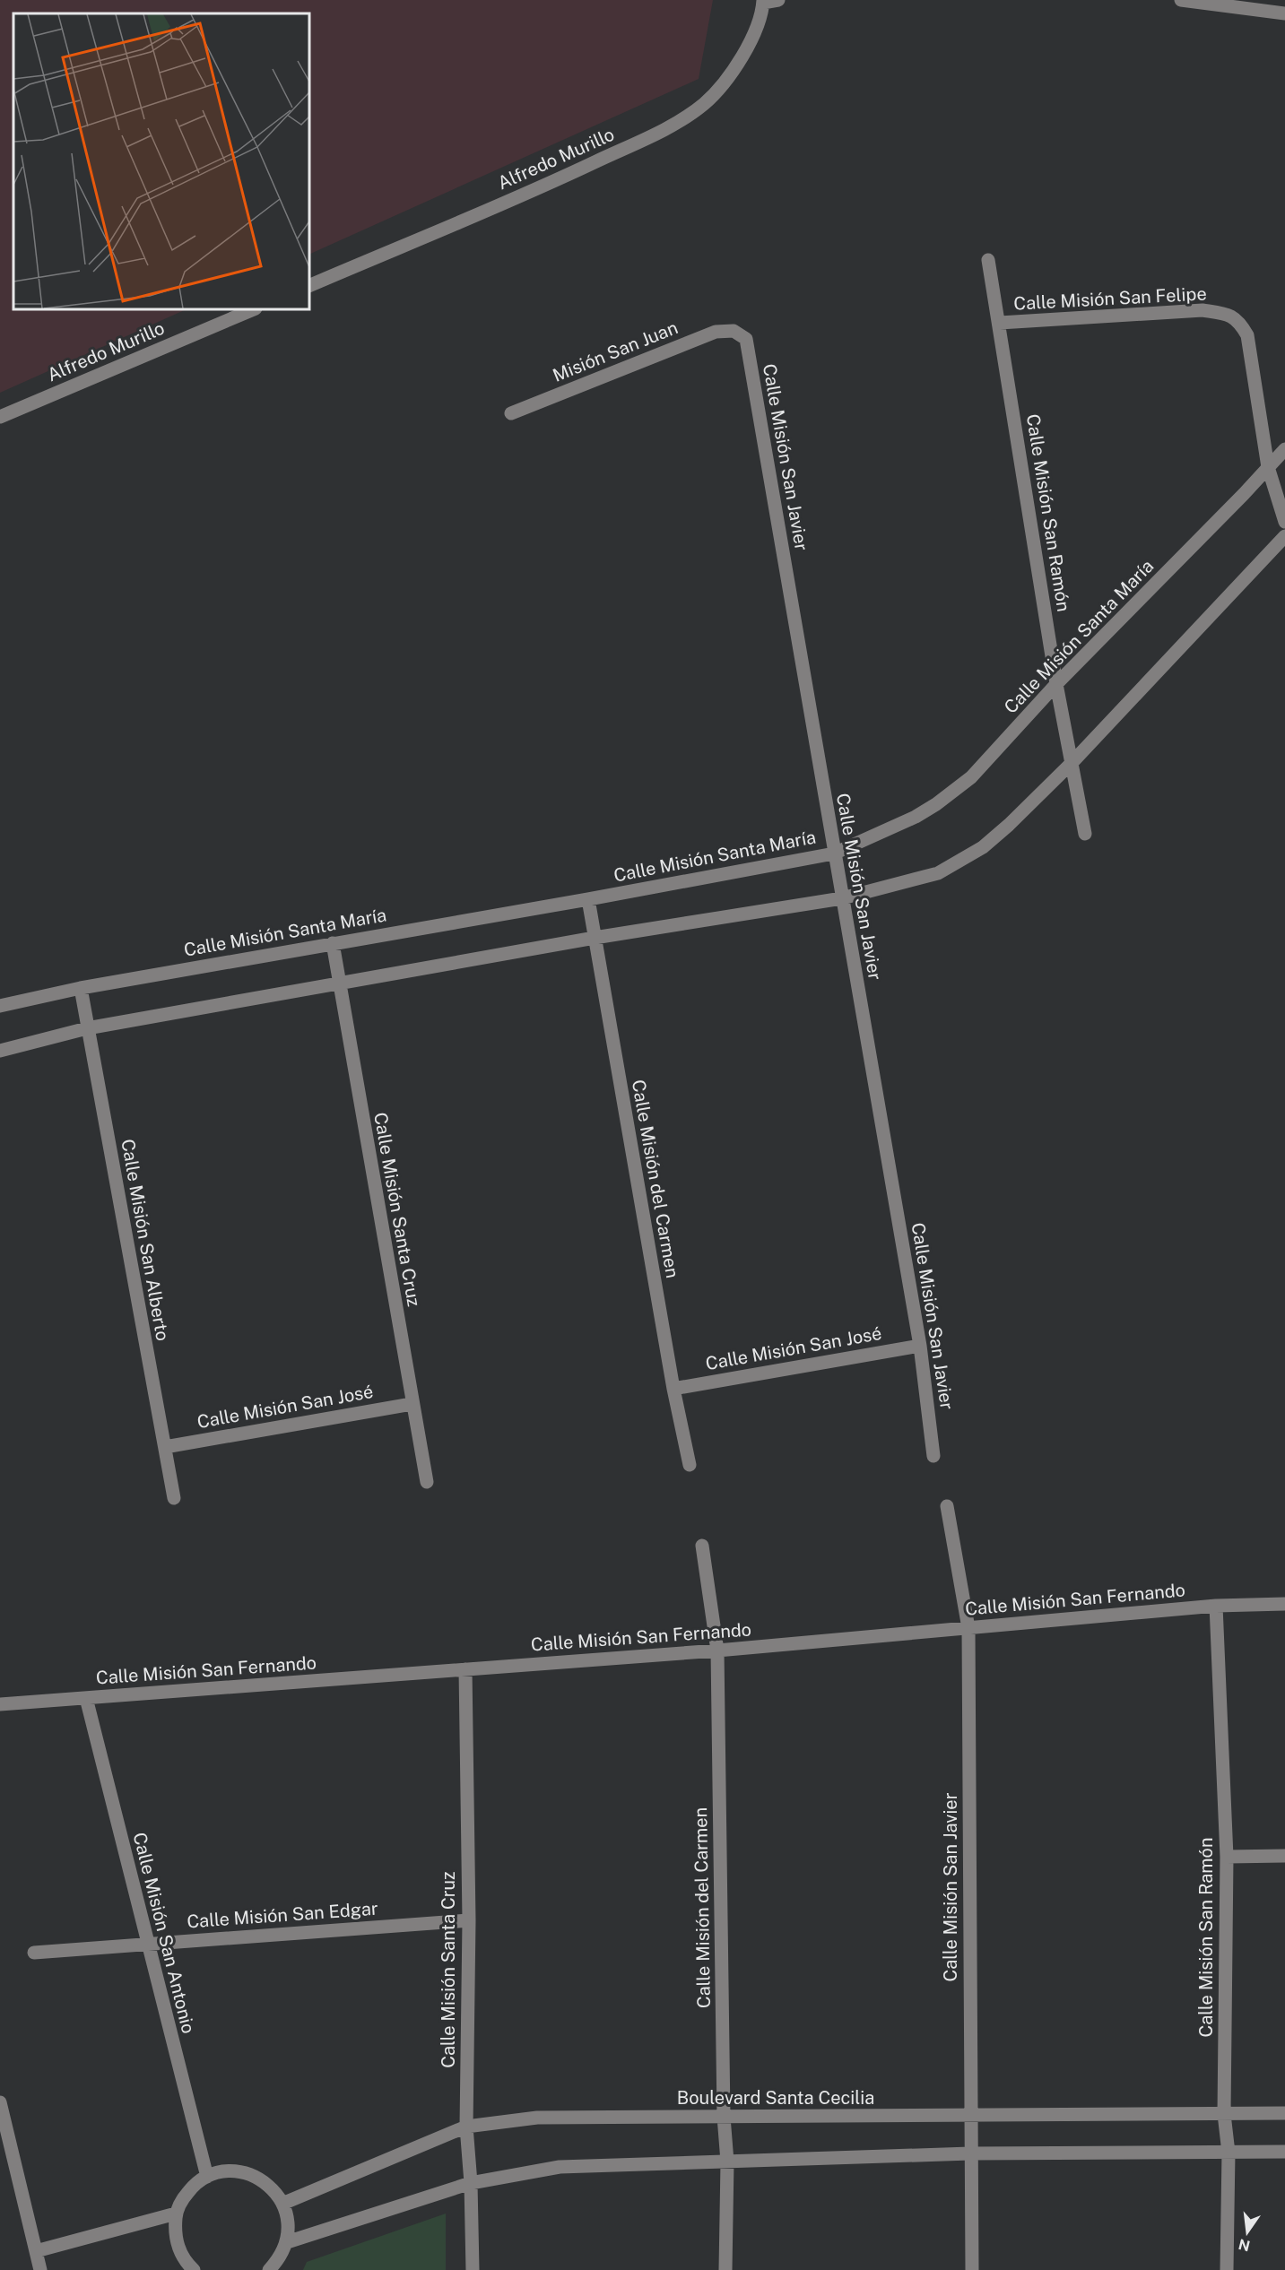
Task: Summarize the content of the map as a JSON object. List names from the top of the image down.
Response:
{
  "streets": {
    "street": [
      "Alfredo Murillo",
      "Calle Misión San Felipe",
      "Misión San Juan",
      "Calle Misión San Javier",
      "Calle Misión San Ramón",
      "Calle Misión Santa María",
      "Calle Misión del Carmen",
      "Calle Misión Santa Cruz",
      "Calle Misión San Alberto",
      "Calle Misión San José",
      "Calle Misión San Fernando",
      "Calle Misión San Edgar",
      "Calle Misión San Antonio",
      "Boulevard Santa Cecilia"
    ]
  },
  "crossings": [
    ["Calle Misión San Felipe", "Calle Misión San Ramón"],
    ["Calle Misión San Felipe", "Calle Misión Santa María"],
    ["Misión San Juan", "Calle Misión San Javier"],
    ["Calle Misión San Javier", "Calle Misión Santa María"],
    ["Calle Misión San Javier", "Calle Misión San José"],
    ["Calle Misión San Javier", "Calle Misión San Fernando"],
    ["Calle Misión San Javier", "Boulevard Santa Cecilia"],
    ["Calle Misión San Ramón", "Calle Misión Santa María"],
    ["Calle Misión San Ramón", "Calle Misión San Fernando"],
    ["Calle Misión San Ramón", "Boulevard Santa Cecilia"],
    ["Calle Misión Santa María", "Calle Misión del Carmen"],
    ["Calle Misión Santa María", "Calle Misión Santa Cruz"],
    ["Calle Misión Santa María", "Calle Misión San Alberto"],
    ["Calle Misión del Carmen", "Calle Misión San José"],
    ["Calle Misión del Carmen", "Calle Misión San Fernando"],
    ["Calle Misión del Carmen", "Boulevard Santa Cecilia"],
    ["Calle Misión Santa Cruz", "Calle Misión San José"],
    ["Calle Misión Santa Cruz", "Calle Misión San Fernando"],
    ["Calle Misión Santa Cruz", "Calle Misión San Edgar"],
    ["Calle Misión Santa Cruz", "Boulevard Santa Cecilia"],
    ["Calle Misión San Alberto", "Calle Misión San José"],
    ["Calle Misión San Fernando", "Calle Misión San Antonio"],
    ["Calle Misión San Edgar", "Calle Misión San Antonio"]
  ],
  "north": "bottom"
}
